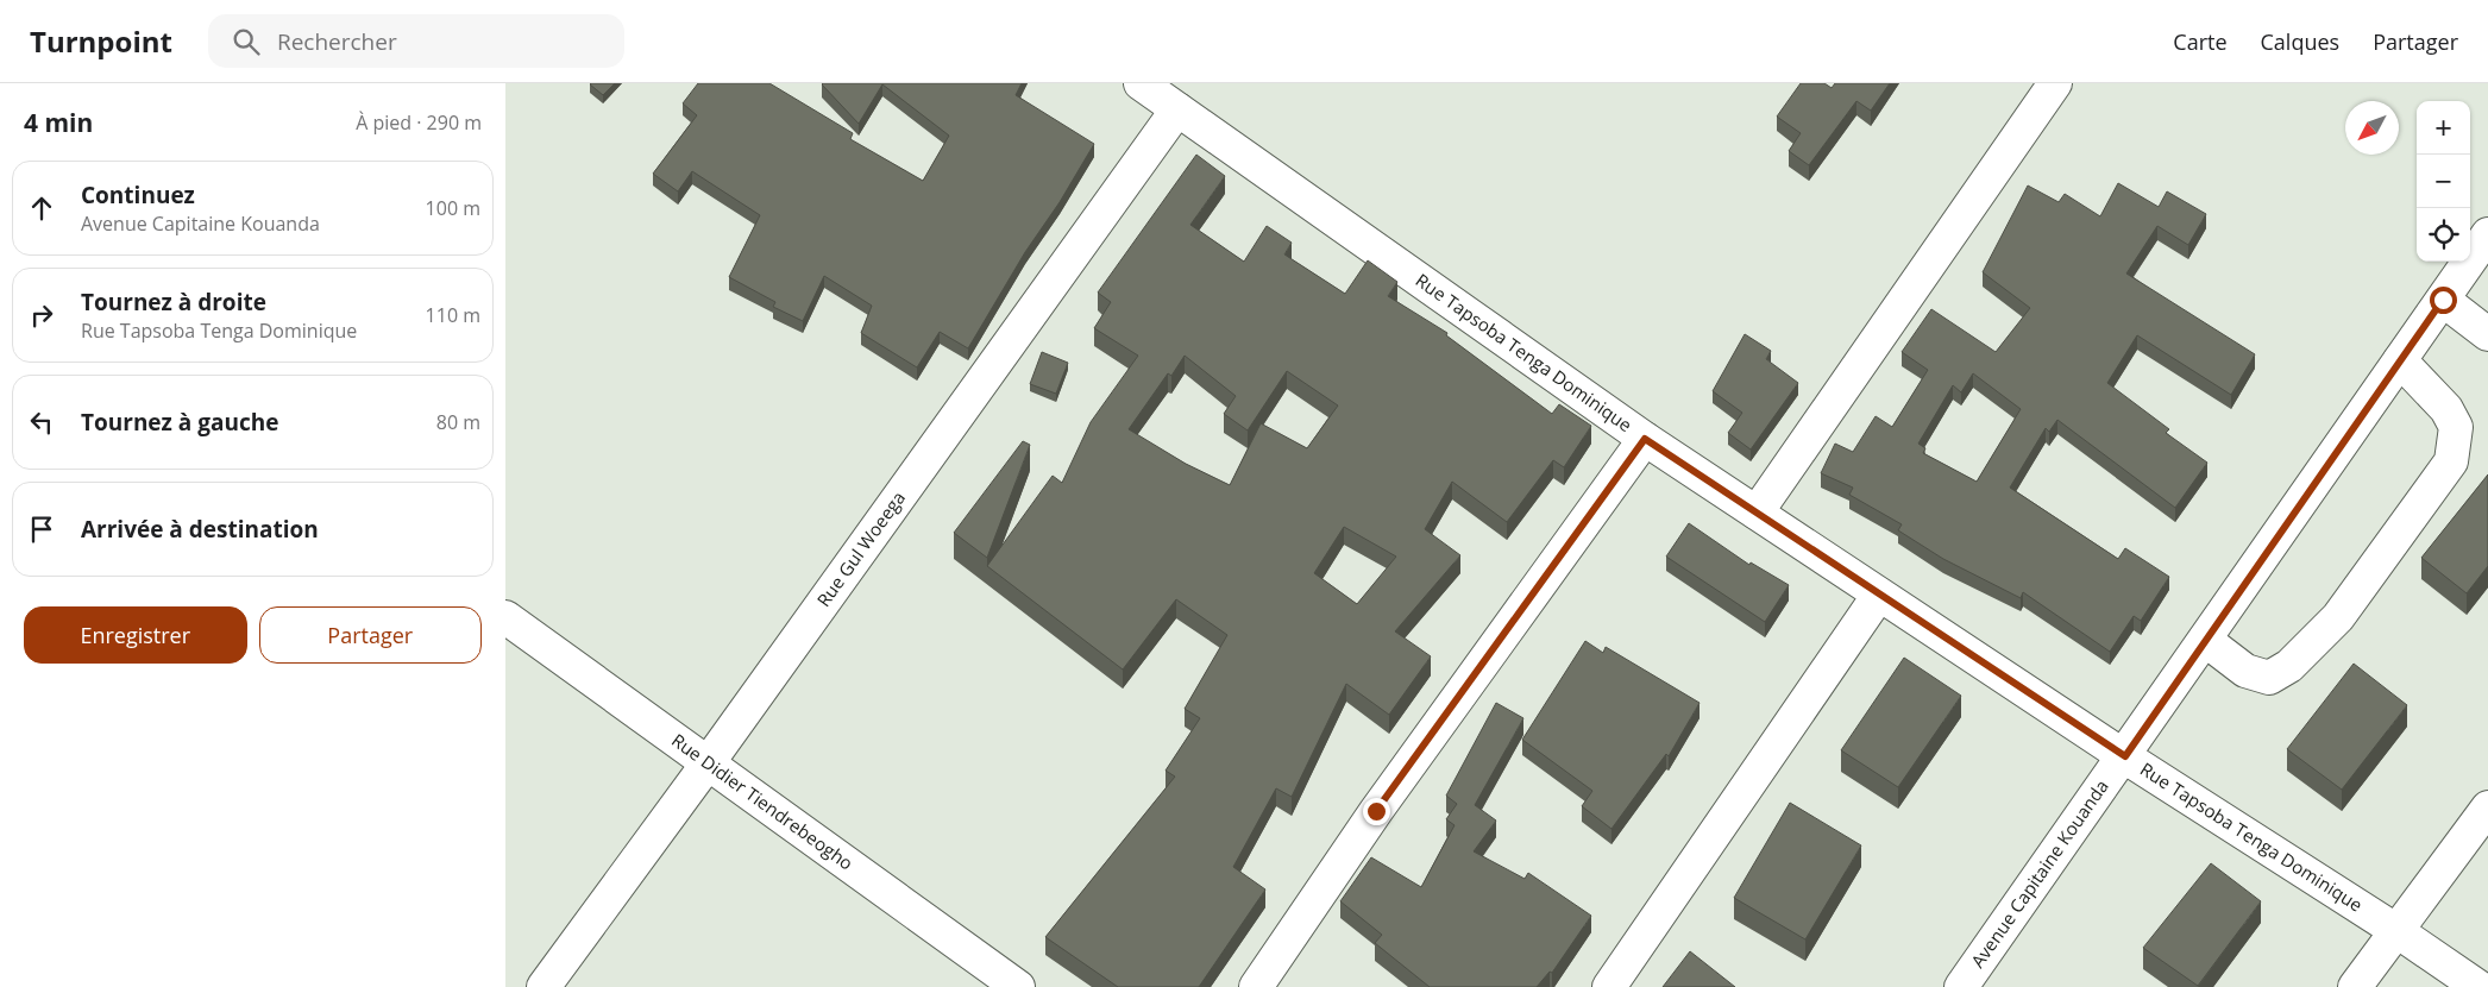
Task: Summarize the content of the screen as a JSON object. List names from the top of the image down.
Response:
{
  "streets": {
    "street": [
      "Rue Tapsoba Tenga Dominique",
      "Rue Gul Woeega",
      "Rue Didier Tiendrebeogho",
      "Avenue Capitaine Kouanda"
    ]
  },
  "crossings": [
    ["Rue Tapsoba Tenga Dominique", "Rue Gul Woeega"],
    ["Rue Tapsoba Tenga Dominique", "Avenue Capitaine Kouanda"],
    ["Rue Gul Woeega", "Rue Didier Tiendrebeogho"]
  ],
  "north": "bottom left",
  "page": {
    "header": "Turnpoint",
    "search": "Rechercher",
    "nav": ["Carte", "Calques", "Partager"],
    "heading": ["4 min", "À pied · 290 m"],
    "map_buttons": ["+", "−"],
    "list": [
      ["Continuez", "Avenue Capitaine Kouanda", "100 m"],
      ["Tournez à droite", "Rue Tapsoba Tenga Dominique", "110 m"],
      ["Tournez à gauche", "80 m"],
      "Arrivée à destination"
    ],
    "buttons": ["Enregistrer", "Partager"]
  }
}
